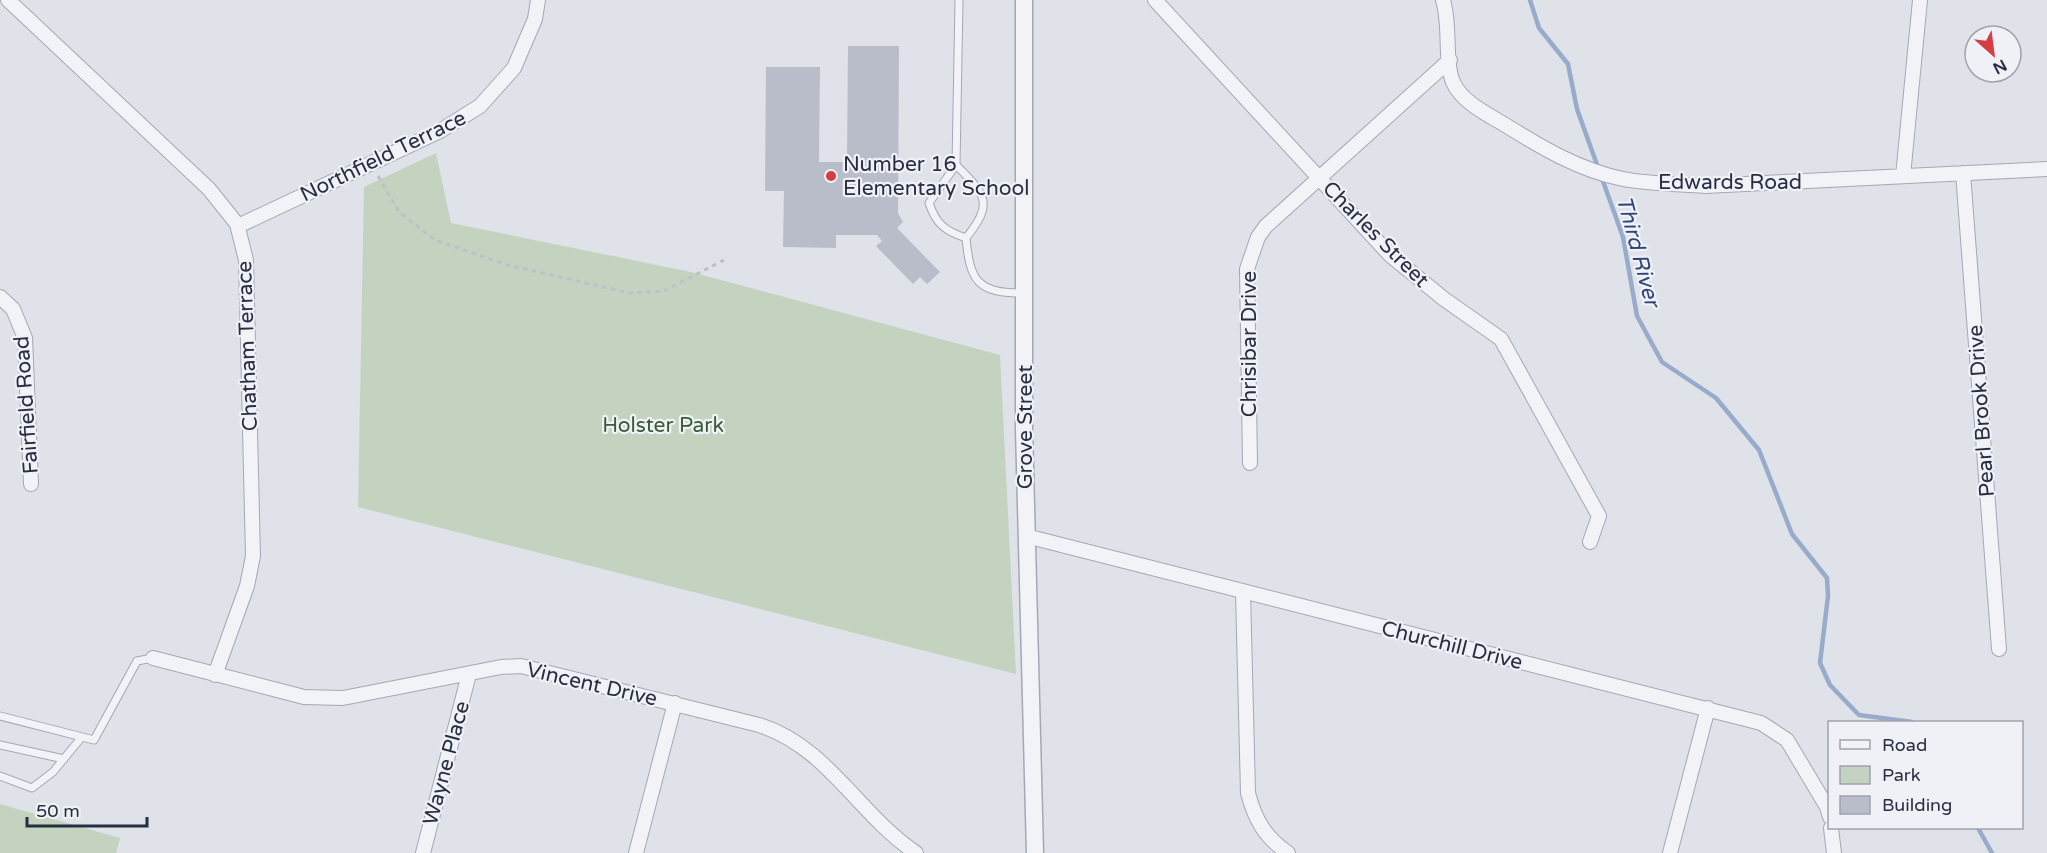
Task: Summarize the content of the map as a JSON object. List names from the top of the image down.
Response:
{
  "streets": {
    "street": [
      "Northfield Terrace",
      "Edwards Road",
      "Charles Street",
      "Chrisibar Drive",
      "Chatham Terrace",
      "Fairfield Road",
      "Pearl Brook Drive",
      "Grove Street",
      "Churchill Drive",
      "Vincent Drive",
      "Wayne Place"
    ]
  },
  "crossings": [
    ["Northfield Terrace", "Chatham Terrace"],
    ["Edwards Road", "Chrisibar Drive"],
    ["Edwards Road", "Pearl Brook Drive"],
    ["Charles Street", "Chrisibar Drive"],
    ["Chatham Terrace", "Vincent Drive"],
    ["Grove Street", "Churchill Drive"],
    ["Vincent Drive", "Wayne Place"]
  ],
  "water": ["Third River"],
  "parks": ["Holster Park"],
  "places": ["Number 16 Elementary School"],
  "legend": ["Road", "Park", "Building"],
  "scale_bar": "50 m",
  "north": "bottom right"
}
